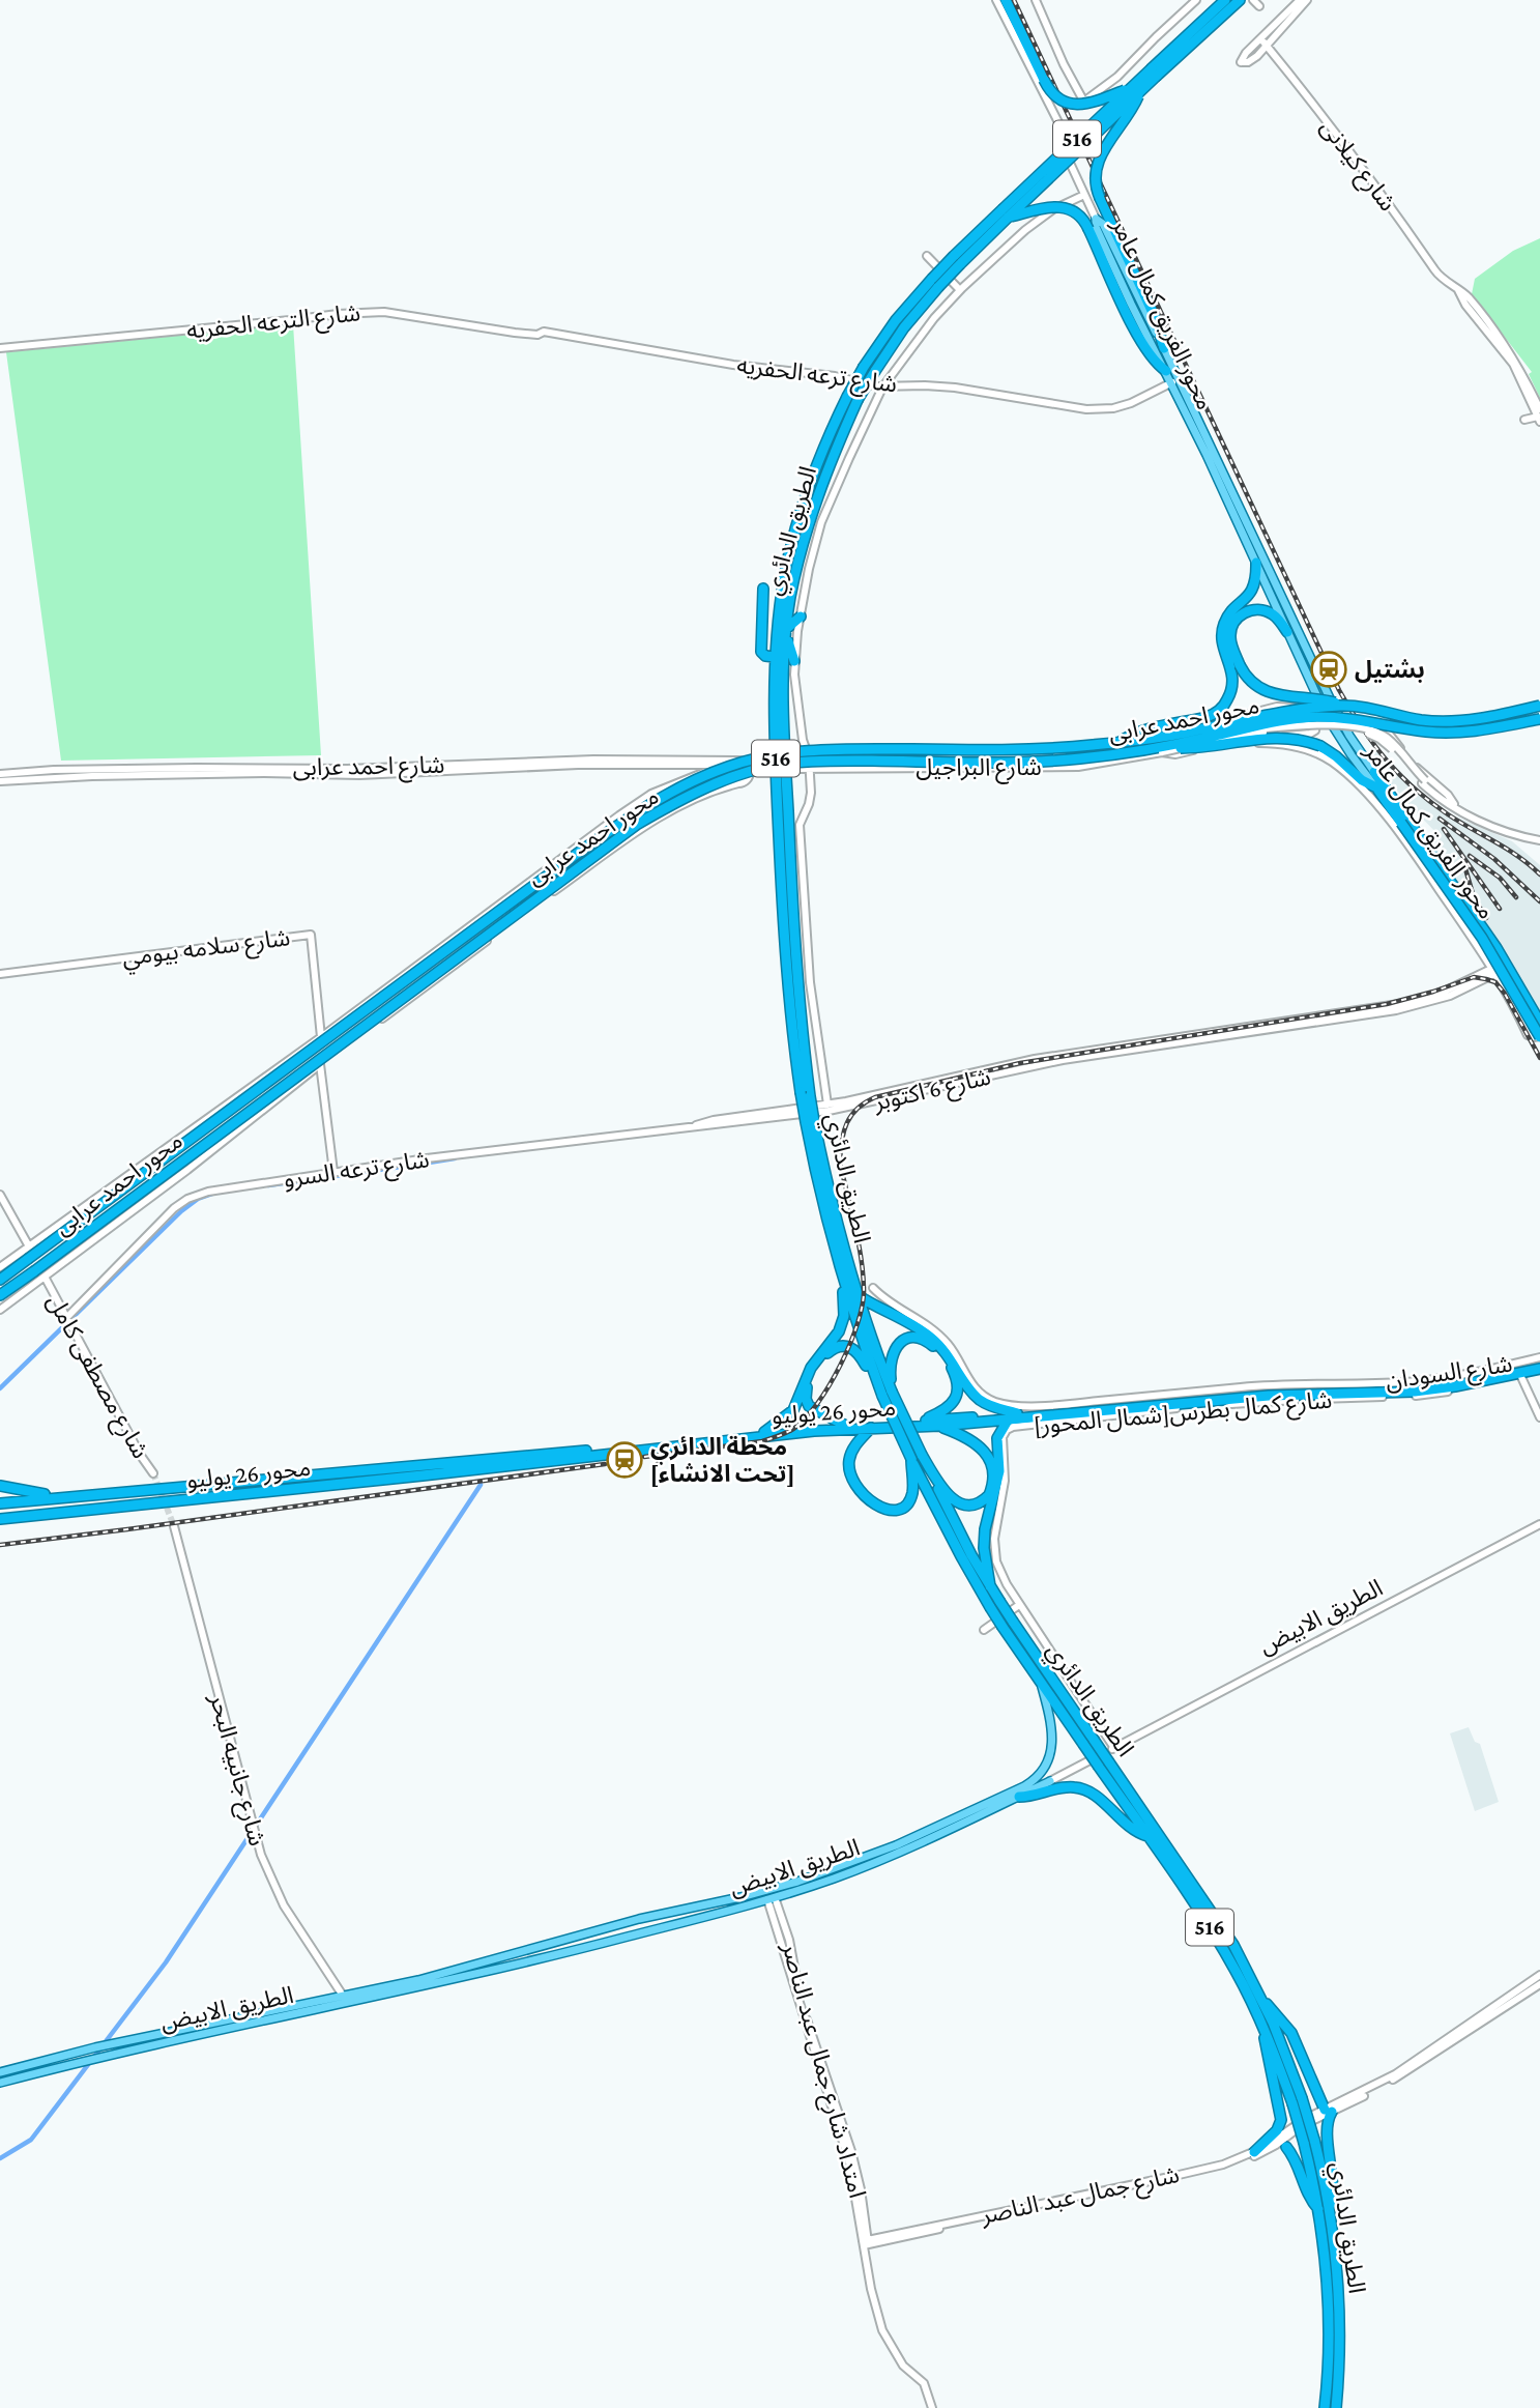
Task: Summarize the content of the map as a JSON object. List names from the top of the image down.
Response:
{
  "streets": {
    "highway": [
      "516",
      "محور الفريق كمال عامر",
      "الطريق الدائري",
      "محور احمد عرابى",
      "محور 26 يوليو"
    ],
    "main road": ["الطريق الابيض"],
    "street": [
      "شارع كيلانى",
      "شارع الترعه الحفريه",
      "شارع ترعه الحفريه",
      "شارع احمد عرابى",
      "شارع البراجيل",
      "شارع سلامه بيومي",
      "شارع 6 اكتوبر",
      "شارع ترعه السرو",
      "شارع السودان",
      "شارع مصطفى كامل",
      "شارع كمال بطرس[شمال المحور]",
      "شارع جانبيه البحر",
      "امتداد شارع جمال عبد الناصر",
      "شارع جمال عبد الناصر"
    ]
  },
  "crossings": [
    ["محور الفريق كمال عامر", "شارع ترعه الحفريه"],
    ["شارع الترعه الحفريه", "شارع ترعه الحفريه"],
    ["محور احمد عرابى", "شارع البراجيل"],
    ["شارع 6 اكتوبر", "شارع ترعه السرو"],
    ["شارع ترعه السرو", "شارع مصطفى كامل"],
    ["شارع السودان", "محور 26 يوليو"],
    ["محور 26 يوليو", "شارع كمال بطرس[شمال المحور]"],
    ["شارع كمال بطرس[شمال المحور]", "الطريق الابيض"],
    ["الطريق الابيض", "شارع جانبيه البحر"],
    ["الطريق الابيض", "امتداد شارع جمال عبد الناصر"],
    ["امتداد شارع جمال عبد الناصر", "شارع جمال عبد الناصر"]
  ],
  "places": {
    "station": ["بشتيل", "محطة الدائري [تحت الانشاء]"]
  }
}
